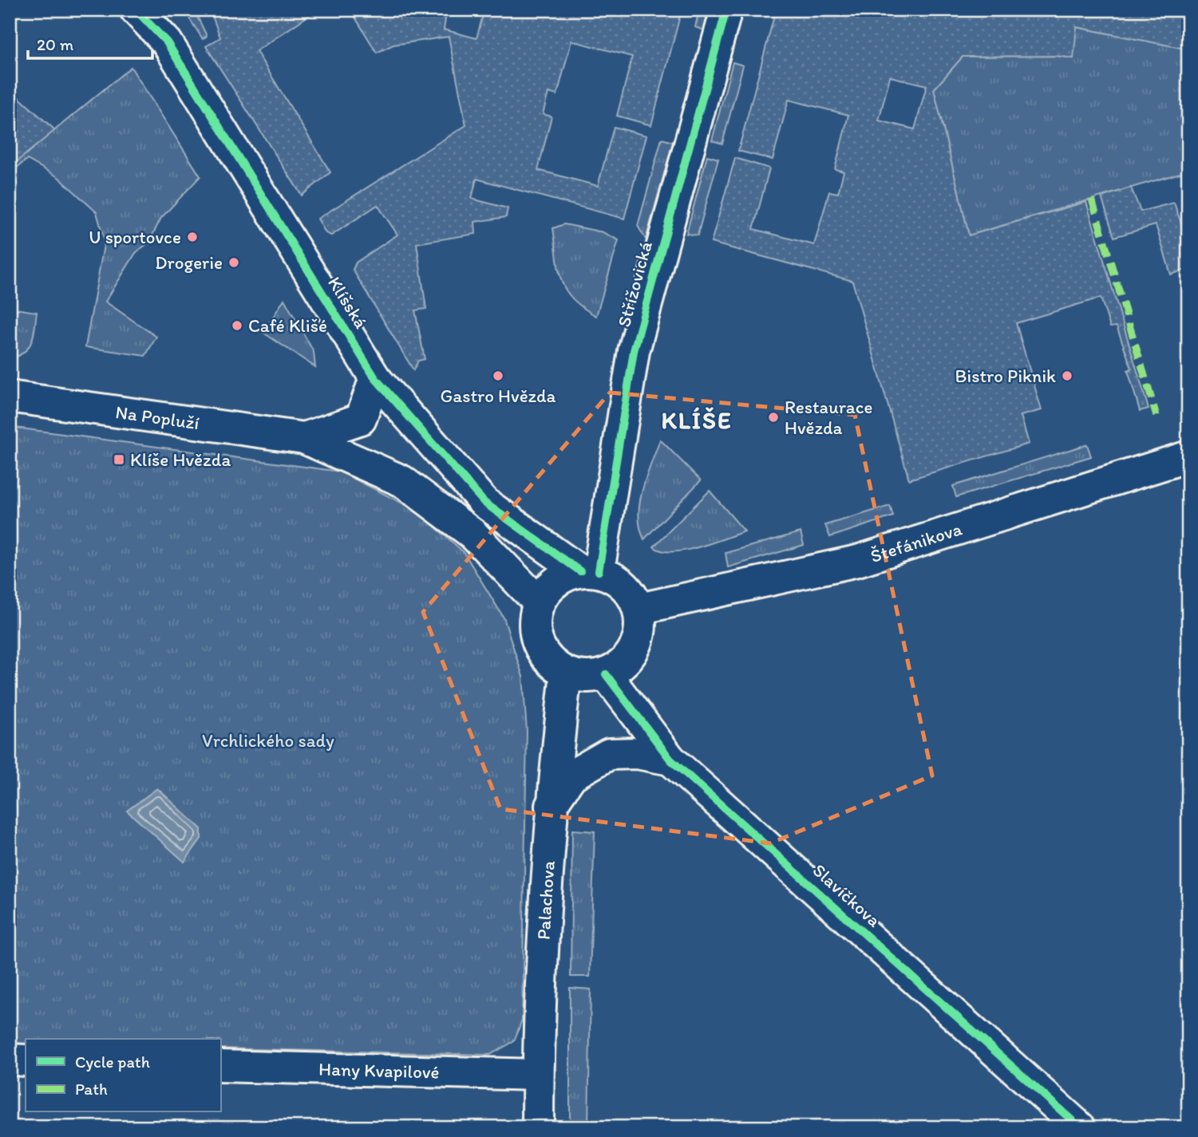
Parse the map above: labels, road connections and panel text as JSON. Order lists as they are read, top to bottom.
{
  "streets": {
    "street": [
      "Střížovická",
      "Klíšská",
      "Na Popluží",
      "Štefánikova",
      "Slavíčkova",
      "Palachova",
      "Hany Kvapilové"
    ]
  },
  "crossings": [
    ["Střížovická", "Klíšská"],
    ["Střížovická", "Na Popluží"],
    ["Střížovická", "Štefánikova"],
    ["Střížovická", "Slavíčkova"],
    ["Střížovická", "Palachova"],
    ["Klíšská", "Na Popluží"],
    ["Klíšská", "Štefánikova"],
    ["Klíšská", "Slavíčkova"],
    ["Klíšská", "Palachova"],
    ["Na Popluží", "Štefánikova"],
    ["Na Popluží", "Slavíčkova"],
    ["Na Popluží", "Palachova"],
    ["Štefánikova", "Slavíčkova"],
    ["Štefánikova", "Palachova"],
    ["Slavíčkova", "Palachova"],
    ["Palachova", "Hany Kvapilové"]
  ],
  "districts": ["KLÍŠE"],
  "parks": ["Vrchlického sady"],
  "places": {
    "other": [
      "U sportovce",
      "Drogerie",
      "Café Klišé",
      "Gastro Hvězda",
      "Bistro Piknik",
      "Restaurace Hvězda"
    ],
    "transit": ["Klíše Hvězda"]
  },
  "legend": ["Cycle path", "Path"],
  "scale_bar": "20 m"
}
